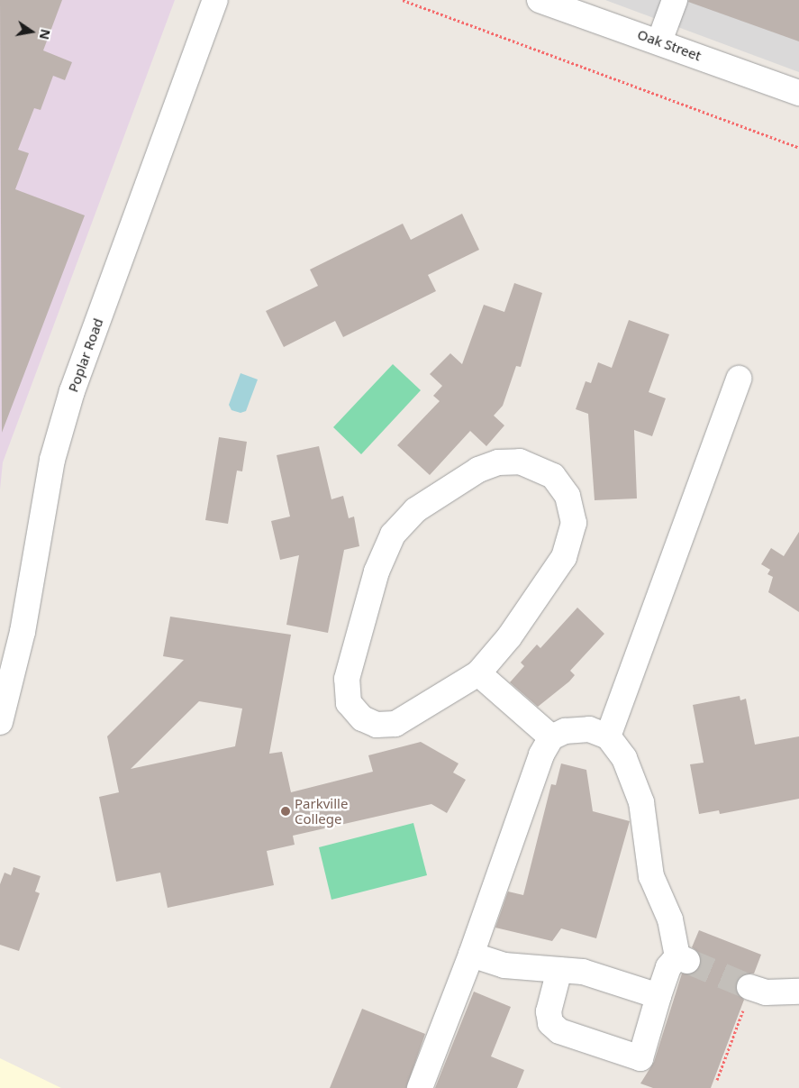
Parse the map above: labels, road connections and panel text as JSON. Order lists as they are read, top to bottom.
{
  "streets": {
    "street": ["Oak Street", "Poplar Road"]
  },
  "places": ["Parkville College"],
  "north": "right"
}
